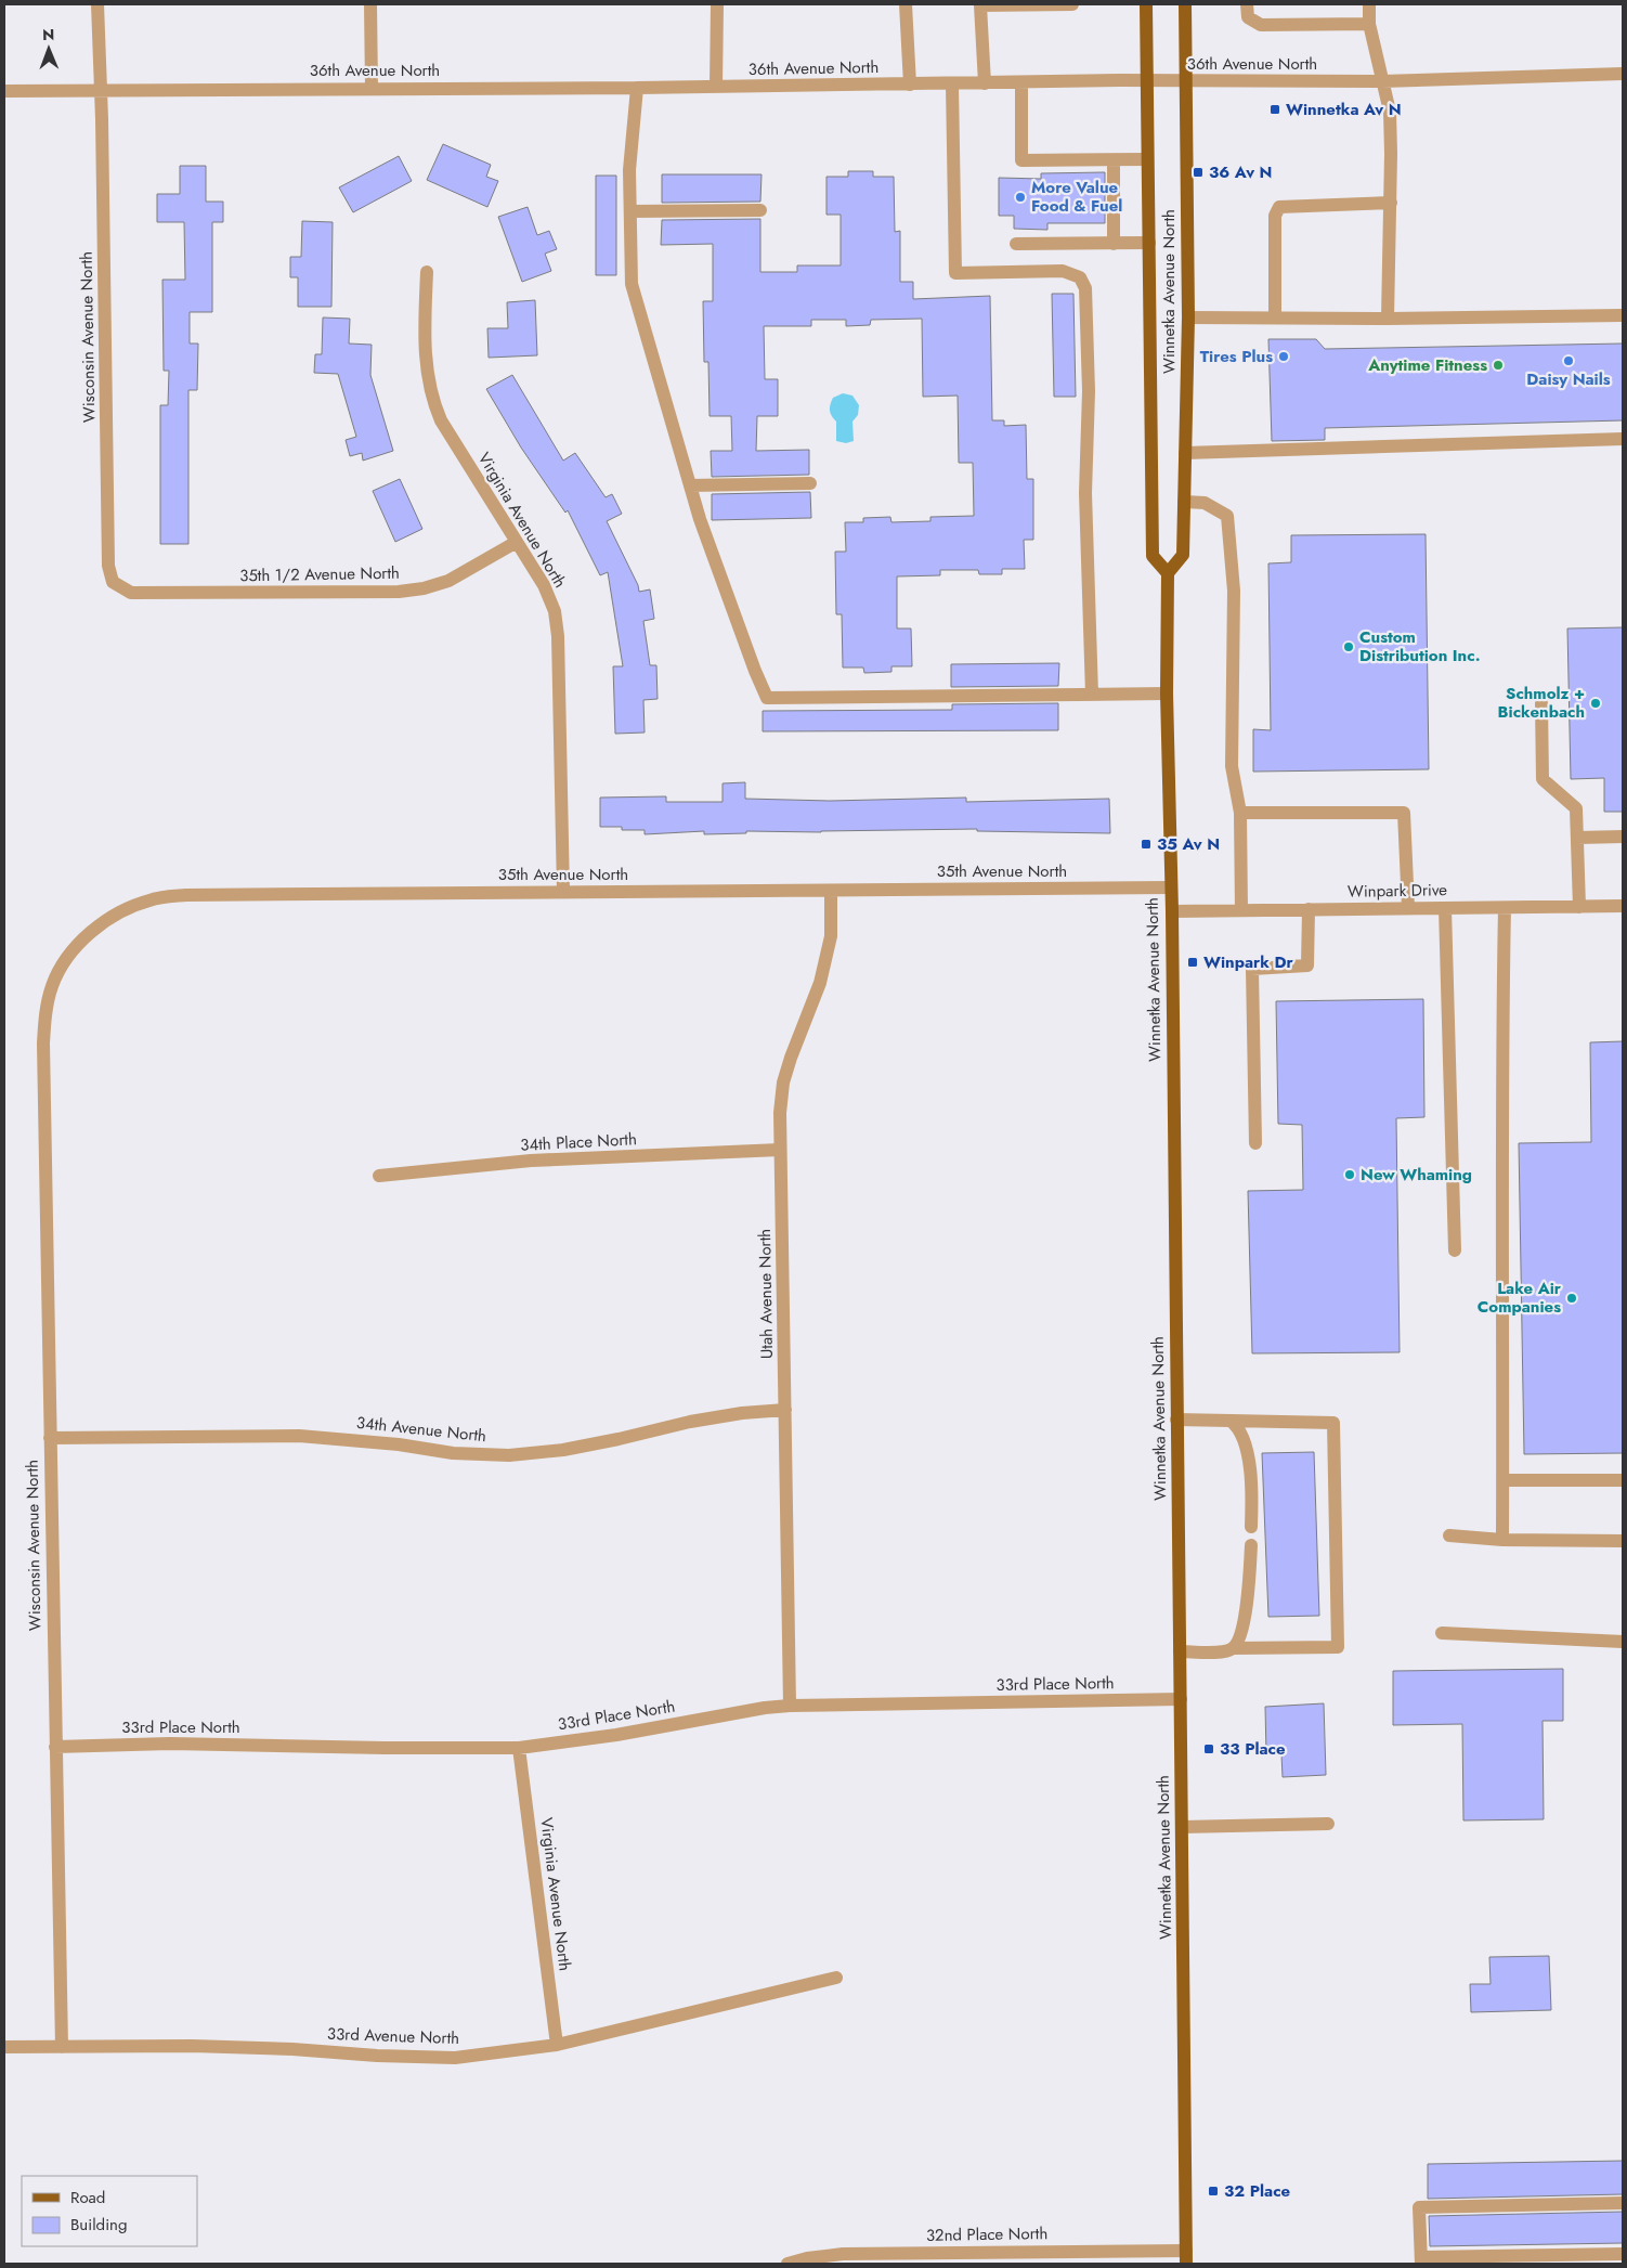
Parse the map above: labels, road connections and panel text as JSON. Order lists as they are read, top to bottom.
{
  "streets": {
    "main road": ["Winnetka Avenue North"],
    "street": [
      "36th Avenue North",
      "Wisconsin Avenue North",
      "Virginia Avenue North",
      "35th 1/2 Avenue North",
      "35th Avenue North",
      "Winpark Drive",
      "34th Place North",
      "Utah Avenue North",
      "34th Avenue North",
      "33rd Place North",
      "33rd Avenue North",
      "32nd Place North"
    ]
  },
  "crossings": [
    ["36th Avenue North", "Winnetka Avenue North"],
    ["36th Avenue North", "Wisconsin Avenue North"],
    ["Winnetka Avenue North", "35th Avenue North"],
    ["Winnetka Avenue North", "Winpark Drive"],
    ["Winnetka Avenue North", "33rd Place North"],
    ["Winnetka Avenue North", "32nd Place North"],
    ["Wisconsin Avenue North", "35th 1/2 Avenue North"],
    ["Wisconsin Avenue North", "35th Avenue North"],
    ["Wisconsin Avenue North", "34th Avenue North"],
    ["Wisconsin Avenue North", "33rd Place North"],
    ["Wisconsin Avenue North", "33rd Avenue North"],
    ["Virginia Avenue North", "35th 1/2 Avenue North"],
    ["Virginia Avenue North", "35th Avenue North"],
    ["Virginia Avenue North", "33rd Place North"],
    ["Virginia Avenue North", "33rd Avenue North"],
    ["35th Avenue North", "Utah Avenue North"],
    ["34th Place North", "Utah Avenue North"],
    ["Utah Avenue North", "34th Avenue North"],
    ["Utah Avenue North", "33rd Place North"]
  ],
  "places": {
    "transit": [
      "Winnetka Av N",
      "36 Av N",
      "35 Av N",
      "Winpark Dr",
      "33 Place",
      "32 Place"
    ],
    "other": [
      "More Value Food & Fuel",
      "Tires Plus",
      "Daisy Nails",
      "Anytime Fitness",
      "Custom Distribution Inc.",
      "Schmolz + Bickenbach",
      "New Whaming",
      "Lake Air Companies"
    ]
  },
  "legend": ["Road", "Building"],
  "north": "top"
}
